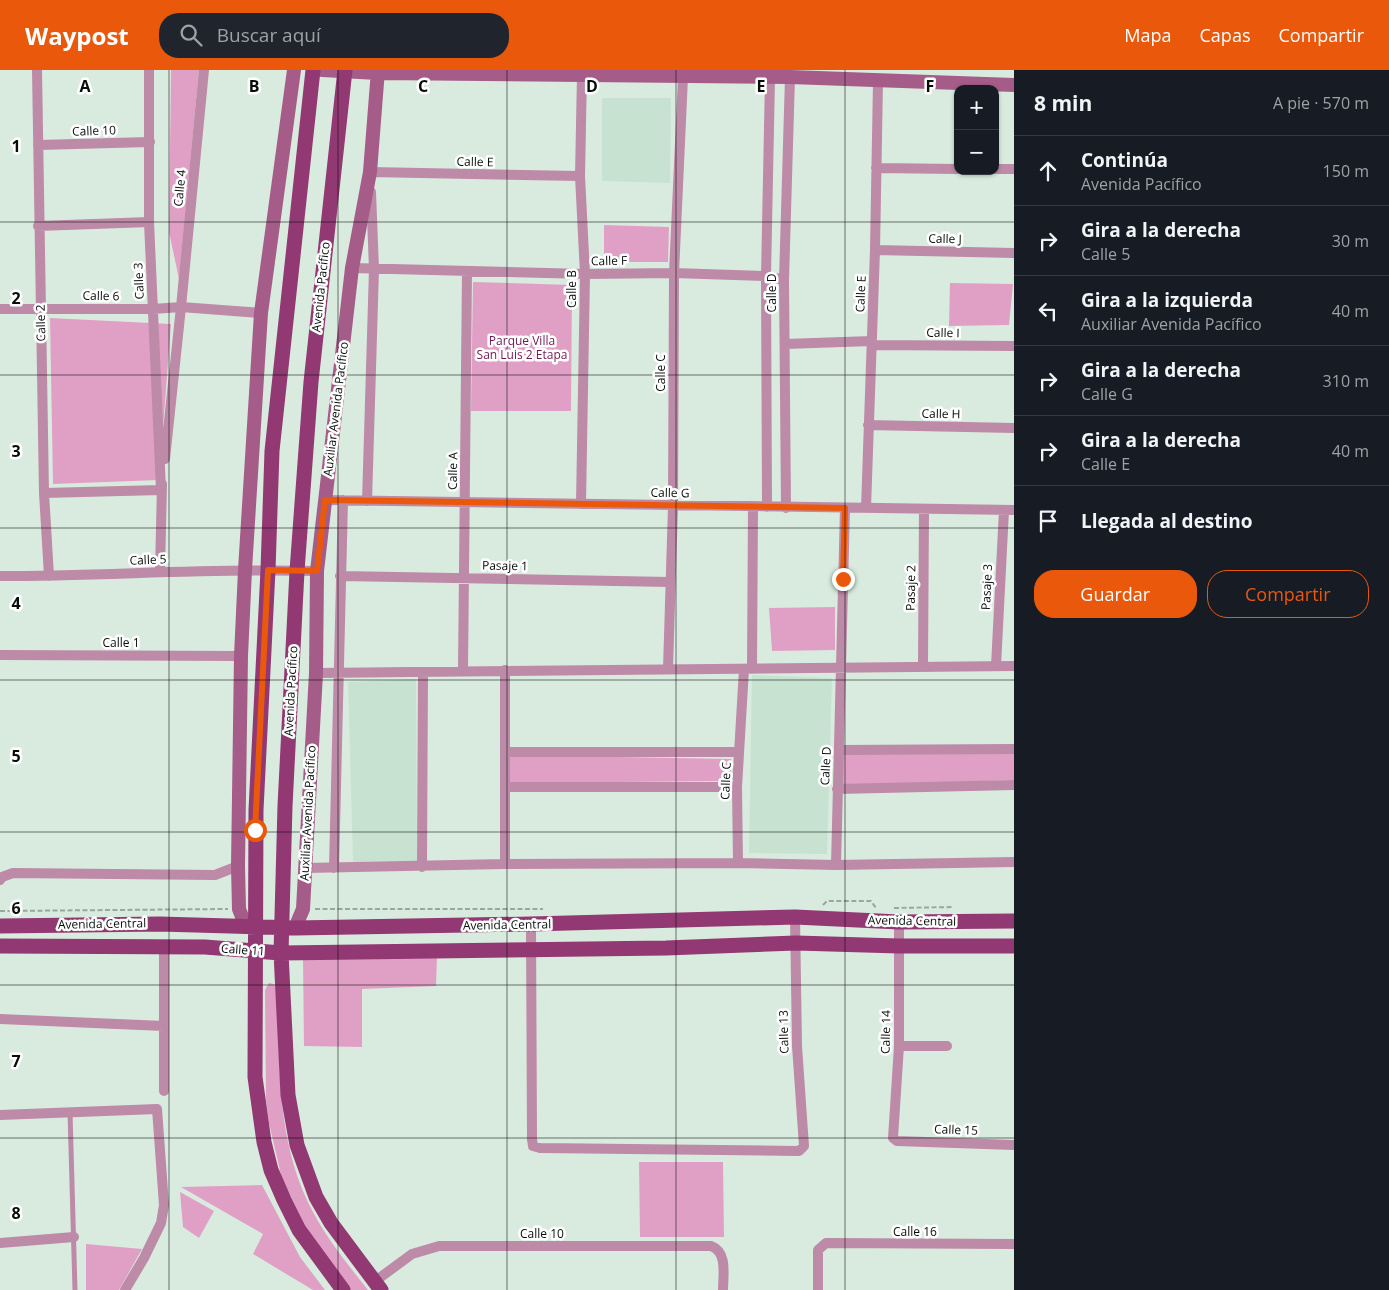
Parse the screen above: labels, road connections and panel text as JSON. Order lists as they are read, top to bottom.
{
  "streets": {
    "main road": [
      "Avenida Pacífico",
      "Auxiliar Avenida Pacífico",
      "Avenida Central",
      "Calle 11"
    ],
    "street": [
      "Calle 10",
      "Calle E",
      "Calle 4",
      "Calle J",
      "Calle F",
      "Calle 3",
      "Calle B",
      "Calle D",
      "Calle 6",
      "Calle 2",
      "Calle I",
      "Calle C",
      "Calle H",
      "Calle A",
      "Calle G",
      "Calle 5",
      "Pasaje 1",
      "Pasaje 3",
      "Pasaje 2",
      "Calle 1",
      "Calle 13",
      "Calle 14",
      "Calle 15",
      "Calle 16"
    ]
  },
  "crossings": [
    ["Calle 10", "Calle 3"],
    ["Calle 10", "Avenida Pacífico"],
    ["Calle 10", "Calle 2"],
    ["Calle E", "Calle J"],
    ["Calle E", "Calle B"],
    ["Calle E", "Calle I"],
    ["Calle E", "Auxiliar Avenida Pacífico"],
    ["Calle E", "Calle H"],
    ["Calle E", "Calle G"],
    ["Calle 4", "Calle 3"],
    ["Calle 4", "Calle 6"],
    ["Calle F", "Calle B"],
    ["Calle F", "Calle D"],
    ["Calle F", "Calle C"],
    ["Calle F", "Auxiliar Avenida Pacífico"],
    ["Calle F", "Calle A"],
    ["Calle 3", "Calle 6"],
    ["Calle 3", "Calle 5"],
    ["Avenida Pacífico", "Auxiliar Avenida Pacífico"],
    ["Avenida Pacífico", "Calle 5"],
    ["Avenida Pacífico", "Avenida Central"],
    ["Avenida Pacífico", "Calle 11"],
    ["Calle B", "Calle G"],
    ["Calle D", "Calle I"],
    ["Calle D", "Calle G"],
    ["Calle 6", "Calle 2"],
    ["Calle 2", "Calle 5"],
    ["Calle C", "Calle G"],
    ["Calle C", "Pasaje 1"],
    ["Auxiliar Avenida Pacífico", "Calle G"],
    ["Auxiliar Avenida Pacífico", "Avenida Central"],
    ["Calle A", "Calle G"],
    ["Calle A", "Pasaje 1"],
    ["Calle G", "Pasaje 3"],
    ["Calle G", "Pasaje 2"],
    ["Avenida Central", "Calle 11"],
    ["Avenida Central", "Calle 13"],
    ["Avenida Central", "Calle 14"],
    ["Calle 14", "Calle 15"]
  ],
  "parks": ["Parque Villa San Luis 2 Etapa"],
  "page": {
    "header": "Waypost",
    "search": "Buscar aquí",
    "nav": ["Mapa", "Capas", "Compartir"],
    "heading": ["8 min", "A pie · 570 m"],
    "map_buttons": ["+", "−"],
    "list": [
      ["Continúa", "Avenida Pacífico", "150 m"],
      ["Gira a la derecha", "Calle 5", "30 m"],
      ["Gira a la izquierda", "Auxiliar Avenida Pacífico", "40 m"],
      ["Gira a la derecha", "Calle G", "310 m"],
      ["Gira a la derecha", "Calle E", "40 m"],
      "Llegada al destino"
    ],
    "buttons": ["Guardar", "Compartir"]
  },
  "grid": {
    "columns": [
      "A",
      "B",
      "C",
      "D",
      "E",
      "F"
    ],
    "rows": [
      "1",
      "2",
      "3",
      "4",
      "5",
      "6",
      "7",
      "8"
    ]
  }
}
